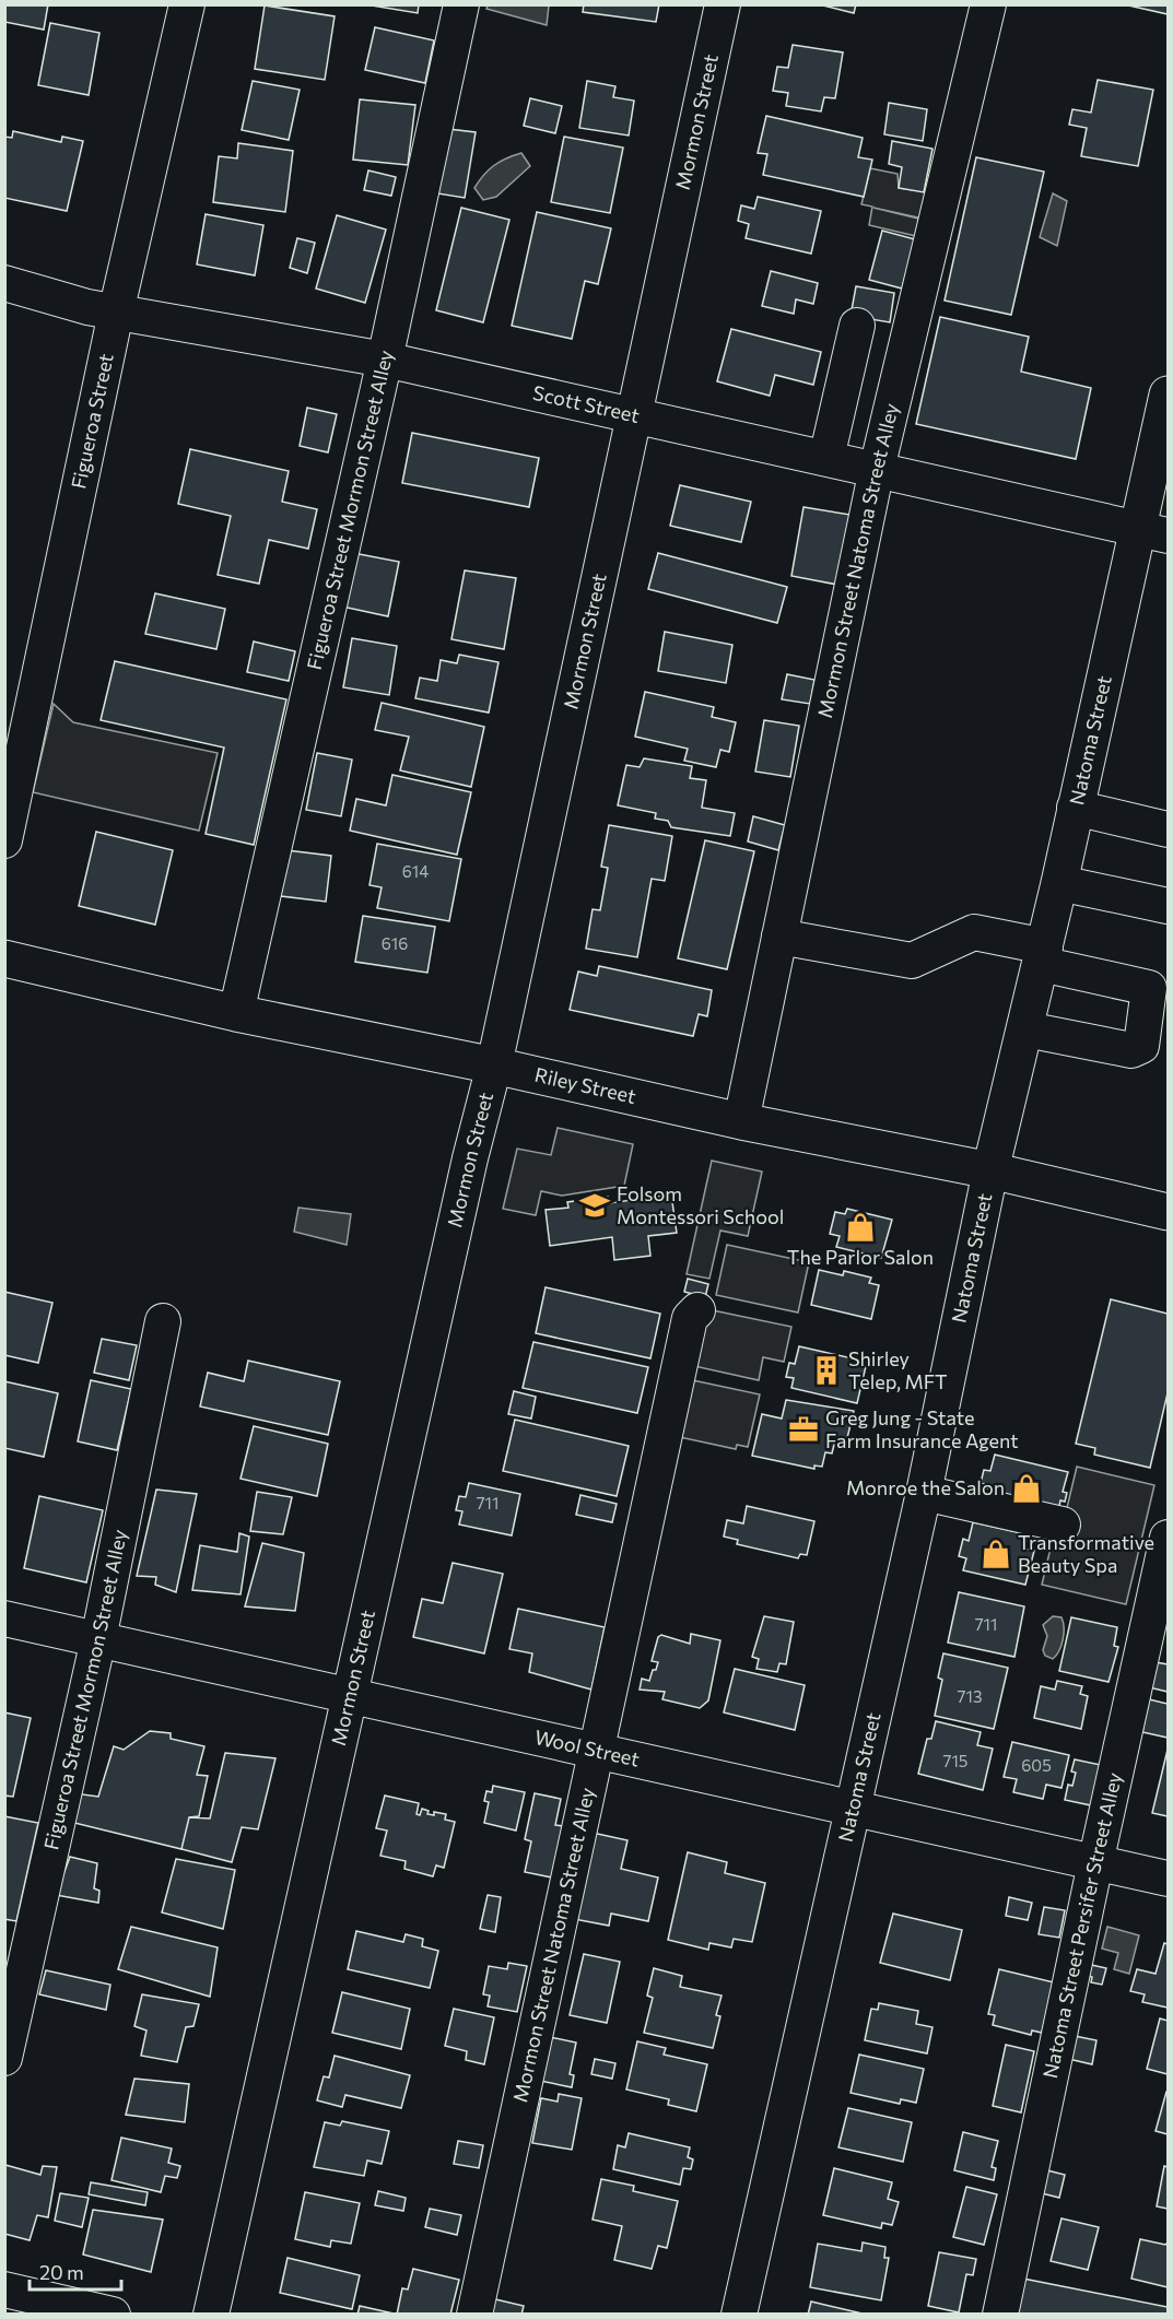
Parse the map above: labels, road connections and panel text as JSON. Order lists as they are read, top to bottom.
{
  "streets": {
    "main road": ["Natoma Street", "Riley Street"],
    "street": [
      "Mormon Street",
      "Scott Street",
      "Figueroa Street",
      "Figueroa Street Mormon Street Alley",
      "Mormon Street Natoma Street Alley",
      "Wool Street",
      "Natoma Street Persifer Street Alley"
    ]
  },
  "crossings": [
    ["Mormon Street", "Scott Street"],
    ["Mormon Street", "Riley Street"],
    ["Mormon Street", "Wool Street"],
    ["Scott Street", "Figueroa Street"],
    ["Scott Street", "Figueroa Street Mormon Street Alley"],
    ["Scott Street", "Mormon Street Natoma Street Alley"],
    ["Scott Street", "Natoma Street"],
    ["Figueroa Street Mormon Street Alley", "Riley Street"],
    ["Figueroa Street Mormon Street Alley", "Wool Street"],
    ["Mormon Street Natoma Street Alley", "Riley Street"],
    ["Mormon Street Natoma Street Alley", "Wool Street"],
    ["Natoma Street", "Riley Street"],
    ["Natoma Street", "Wool Street"],
    ["Wool Street", "Natoma Street Persifer Street Alley"]
  ],
  "places": {
    "school or university": ["Folsom Montessori School"],
    "shop": ["The Parlor Salon", "Monroe the Salon", "Transformative Beauty Spa"],
    "building": ["Shirley Telep, MFT"],
    "office": ["Greg Jung - State Farm Insurance Agent"]
  },
  "house_numbers": [
    "614",
    "616",
    "711",
    "711",
    "713",
    "715",
    "605"
  ],
  "scale_bar": "20 m"
}
